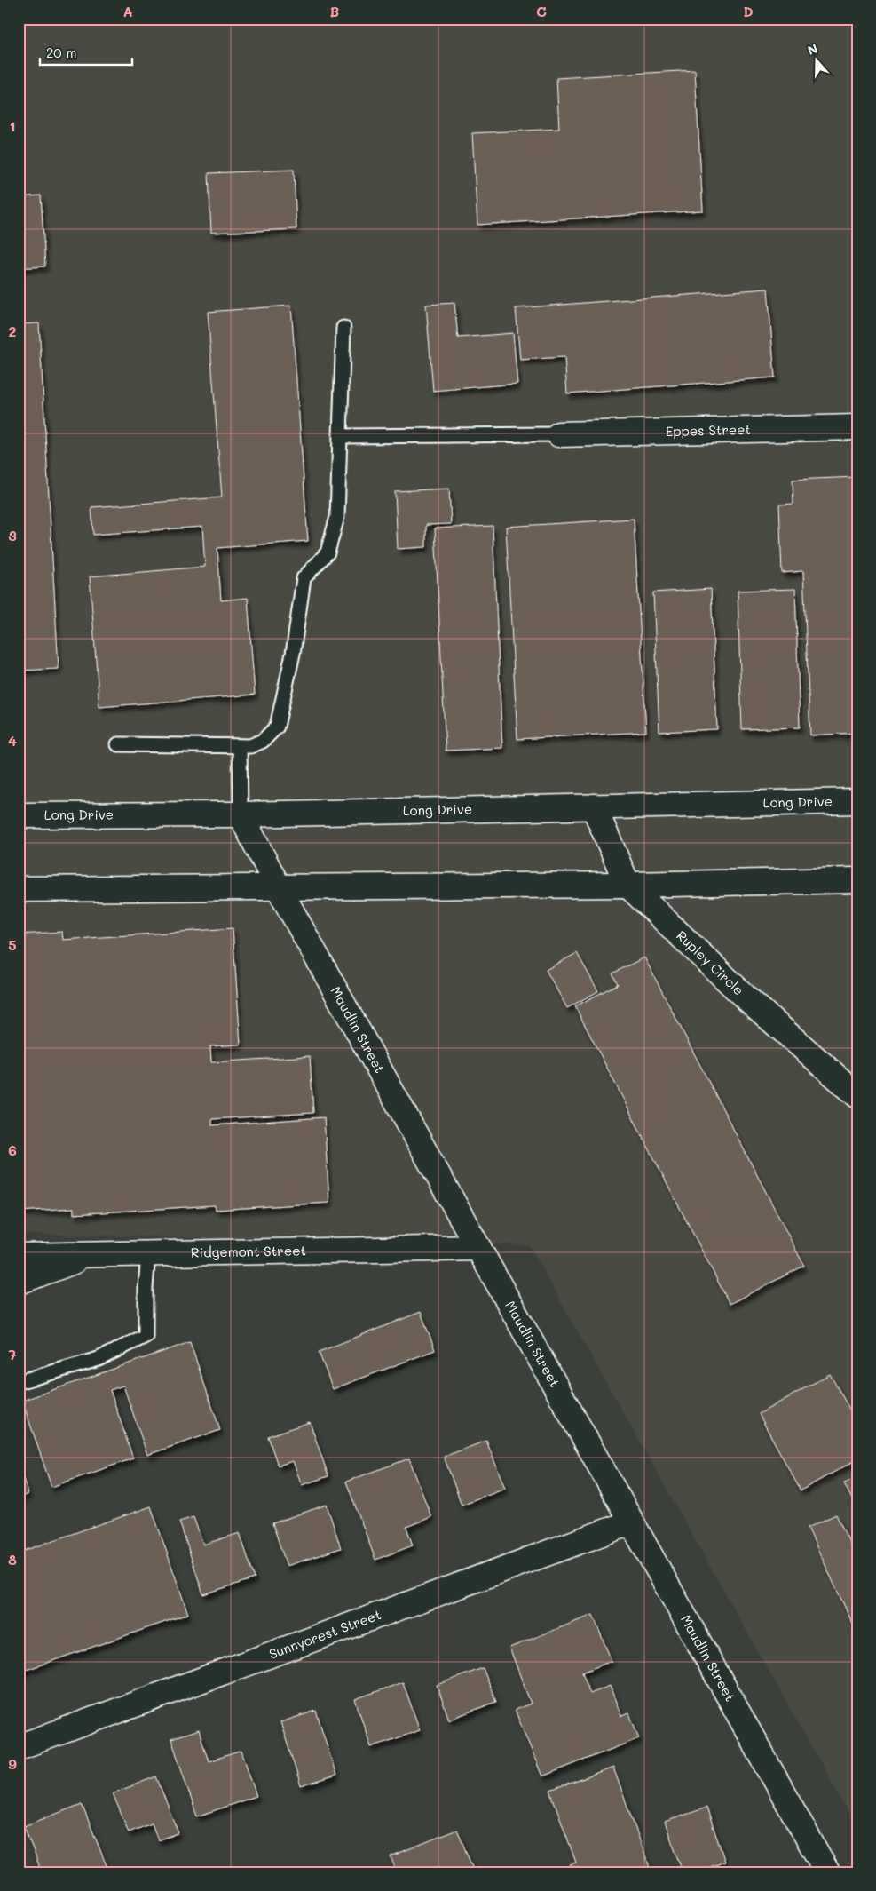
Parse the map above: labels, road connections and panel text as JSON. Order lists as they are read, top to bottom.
{
  "streets": {
    "street": [
      "Eppes Street",
      "Long Drive",
      "Rupley Circle",
      "Maudlin Street",
      "Ridgemont Street",
      "Sunnycrest Street"
    ]
  },
  "crossings": [
    ["Long Drive", "Rupley Circle"],
    ["Long Drive", "Maudlin Street"],
    ["Maudlin Street", "Ridgemont Street"],
    ["Maudlin Street", "Sunnycrest Street"]
  ],
  "scale_bar": "20 m",
  "north": "top",
  "grid": {
    "columns": [
      "A",
      "B",
      "C",
      "D"
    ],
    "rows": [
      "1",
      "2",
      "3",
      "4",
      "5",
      "6",
      "7",
      "8",
      "9"
    ]
  }
}
